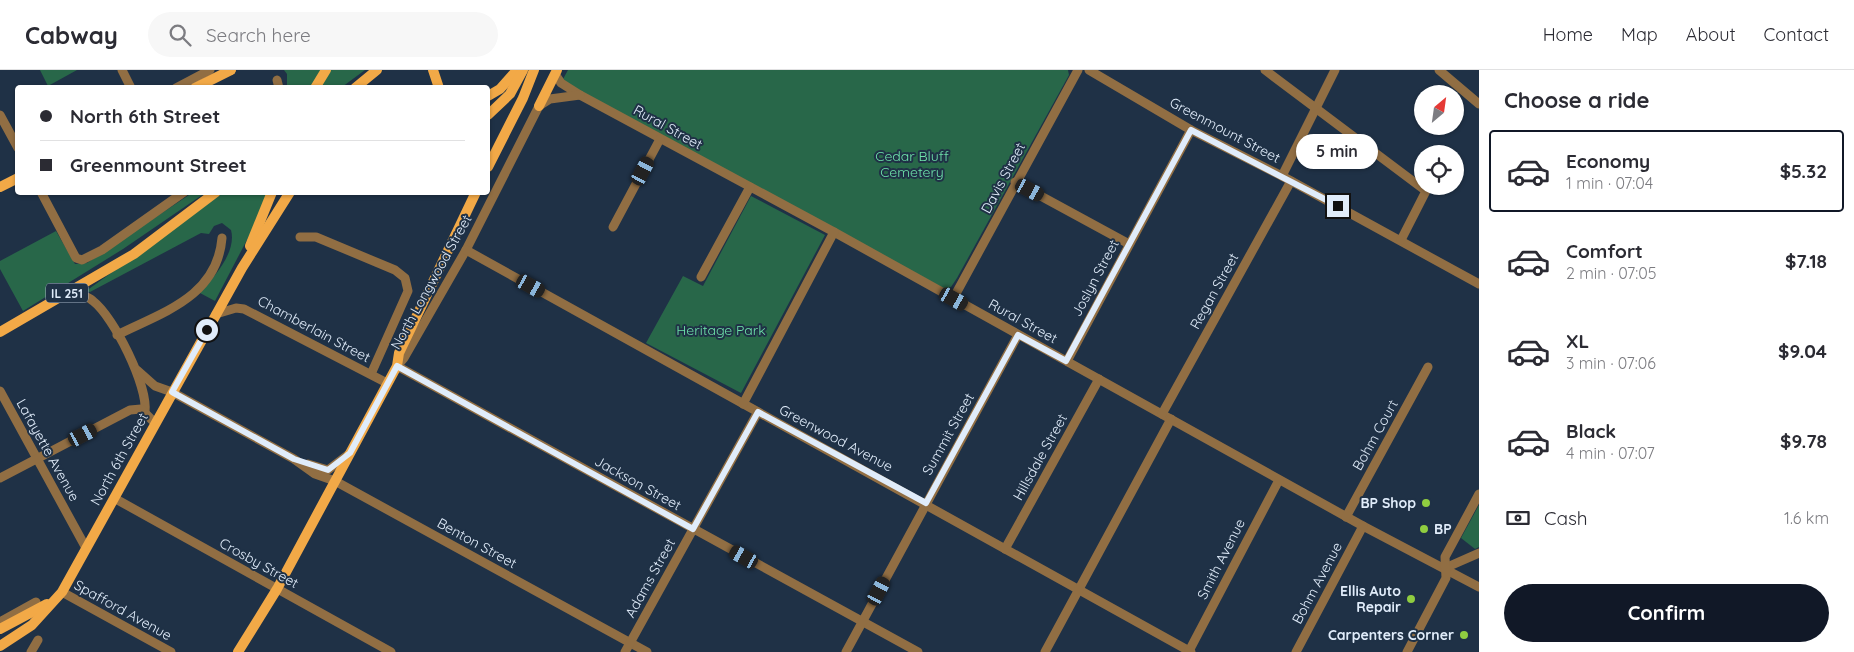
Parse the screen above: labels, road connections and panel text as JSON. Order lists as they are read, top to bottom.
{
  "streets": {
    "main road": ["North Longwood Street", "IL 251", "North 6th Street"],
    "street": [
      "Rural Street",
      "Greenmount Street",
      "Davis Street",
      "Joslyn Street",
      "Regan Street",
      "Chamberlain Street",
      "Summit Street",
      "Bohm Court",
      "Greenwood Avenue",
      "Lafayette Avenue",
      "Hillsdale Street",
      "Jackson Street",
      "Benton Street",
      "Smith Avenue",
      "Crosby Street",
      "Adams Street",
      "Bohm Avenue",
      "Spafford Avenue"
    ]
  },
  "crossings": [
    ["Rural Street", "Davis Street"],
    ["Rural Street", "Joslyn Street"],
    ["Rural Street", "Regan Street"],
    ["Rural Street", "Summit Street"],
    ["Rural Street", "Bohm Court"],
    ["Rural Street", "Hillsdale Street"],
    ["Rural Street", "Smith Avenue"],
    ["Rural Street", "Bohm Avenue"],
    ["Greenmount Street", "Joslyn Street"],
    ["Greenmount Street", "Regan Street"],
    ["North Longwood Street", "Chamberlain Street"],
    ["North Longwood Street", "Greenwood Avenue"],
    ["North Longwood Street", "Jackson Street"],
    ["North Longwood Street", "Benton Street"],
    ["North Longwood Street", "Crosby Street"],
    ["Chamberlain Street", "North 6th Street"],
    ["Summit Street", "Greenwood Avenue"],
    ["Summit Street", "Jackson Street"],
    ["Greenwood Avenue", "Hillsdale Street"],
    ["Greenwood Avenue", "Smith Avenue"],
    ["Greenwood Avenue", "Adams Street"],
    ["Lafayette Avenue", "North 6th Street"],
    ["North 6th Street", "Benton Street"],
    ["North 6th Street", "Crosby Street"],
    ["North 6th Street", "Spafford Avenue"],
    ["Jackson Street", "Adams Street"],
    ["Benton Street", "Adams Street"]
  ],
  "parks": ["Cedar Bluff Cemetery", "Heritage Park"],
  "places": [
    "BP Shop",
    "BP",
    "Ellis Auto Repair",
    "Carpenters Corner"
  ],
  "north": "top right",
  "page": {
    "header": "Cabway",
    "search": "Search here",
    "nav": [
      "Home",
      "Map",
      "About",
      "Contact"
    ],
    "heading": "Choose a ride",
    "banner": ["North 6th Street", "Greenmount Street"],
    "list": [
      {
        "name": "Economy",
        "note": "1 min · 07:04",
        "value": "$5.32"
      },
      {
        "name": "Comfort",
        "note": "2 min · 07:05",
        "value": "$7.18"
      },
      {
        "name": "XL",
        "note": "3 min · 07:06",
        "value": "$9.04"
      },
      {
        "name": "Black",
        "note": "4 min · 07:07",
        "value": "$9.78"
      }
    ],
    "bubble": "5 min",
    "pay": ["Cash", "1.6 km"],
    "buttons": "Confirm"
  }
}
